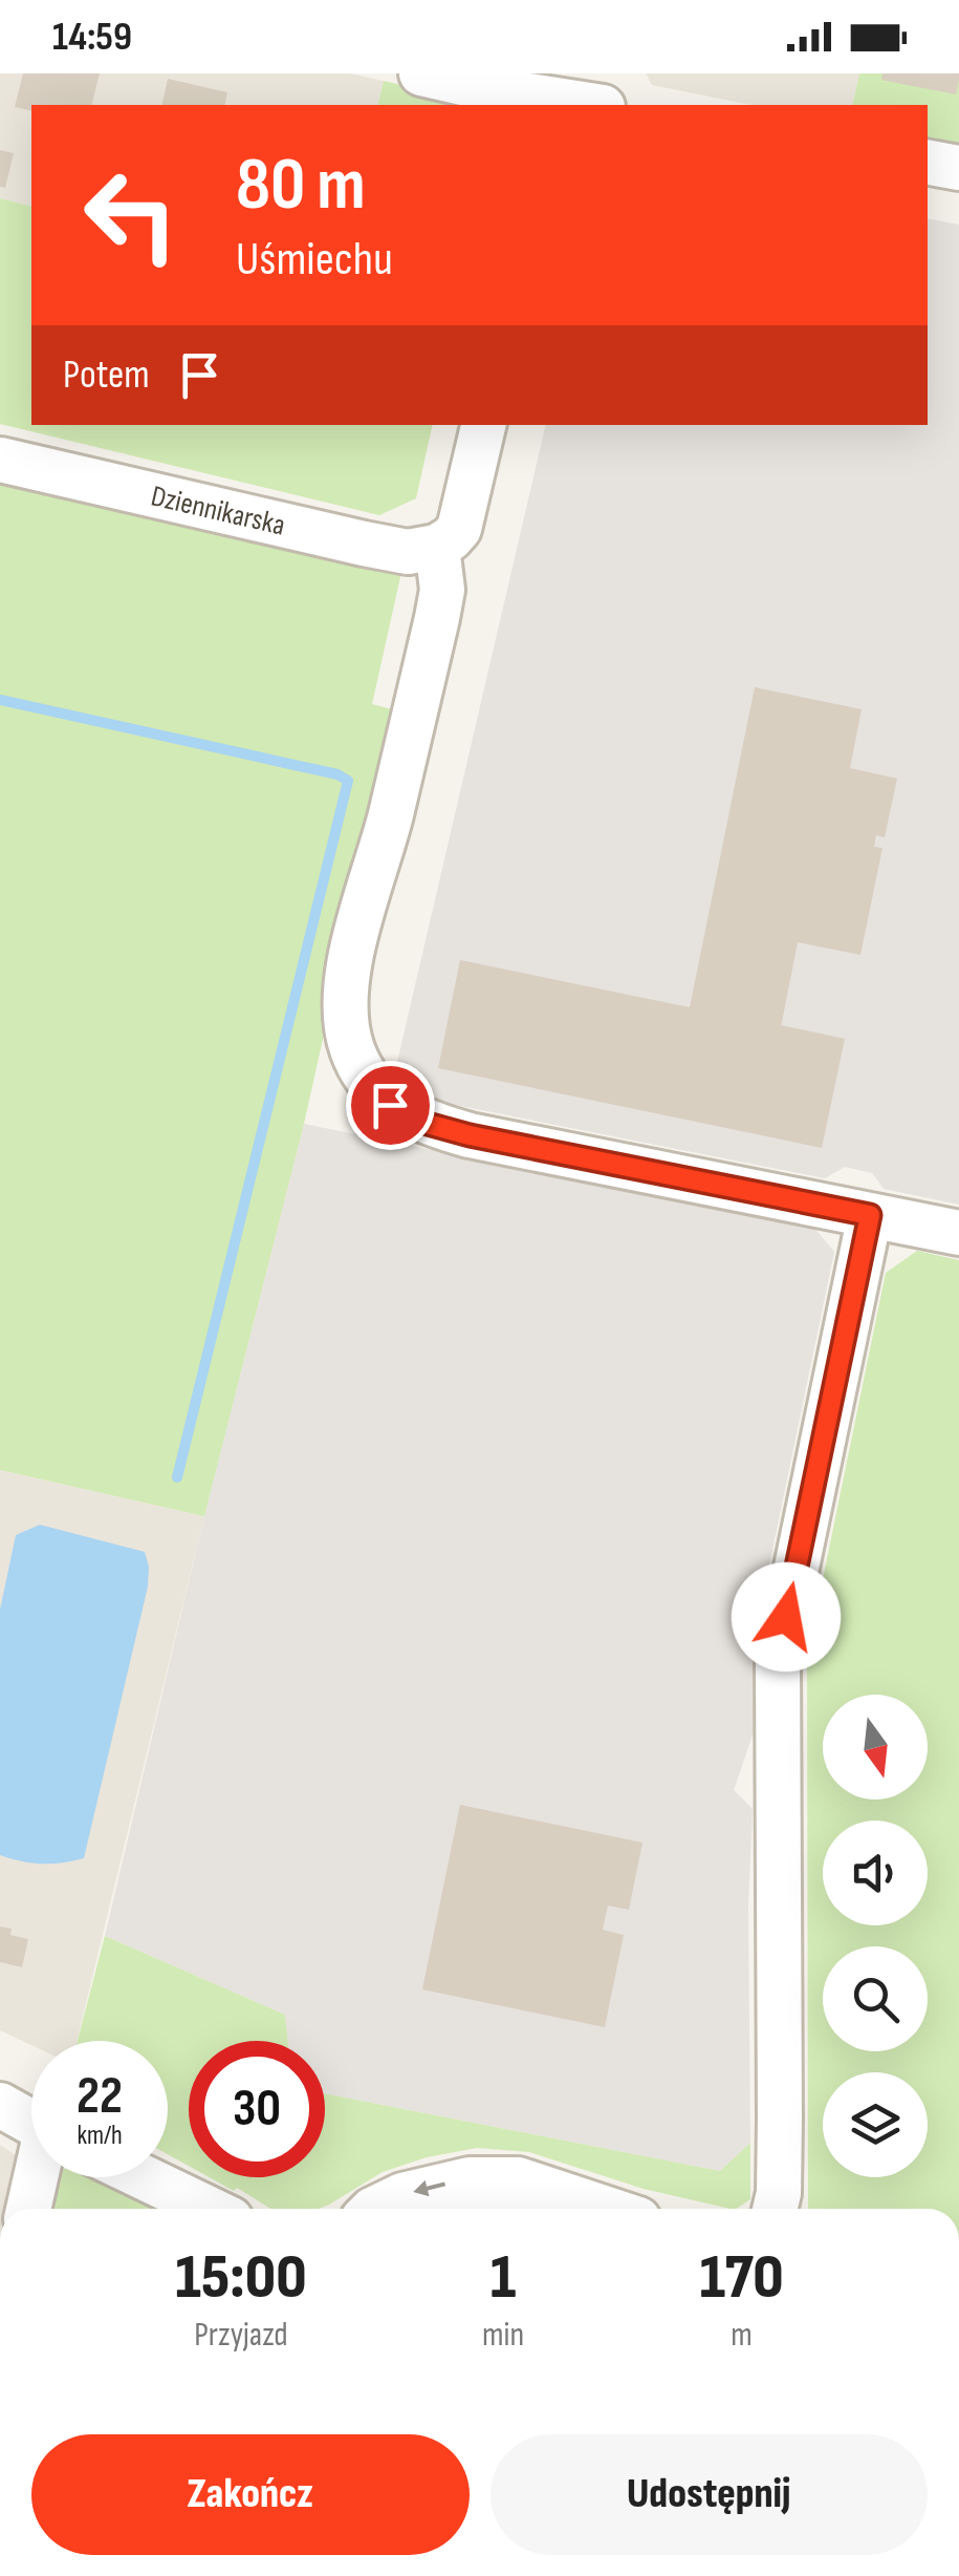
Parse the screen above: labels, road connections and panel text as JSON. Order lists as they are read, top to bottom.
{
  "streets": {
    "street": ["Dziennikarska"]
  },
  "north": "bottom",
  "page": {
    "status": "14:59",
    "turn": ["80 m", "Uśmiechu"],
    "then": "Potem",
    "speed": "22 km/h",
    "limit": "30",
    "eta": [
      "15:00",
      "Przyjazd",
      "1",
      "min",
      "170",
      "m"
    ],
    "buttons": ["Zakończ", "Udostępnij"]
  }
}
